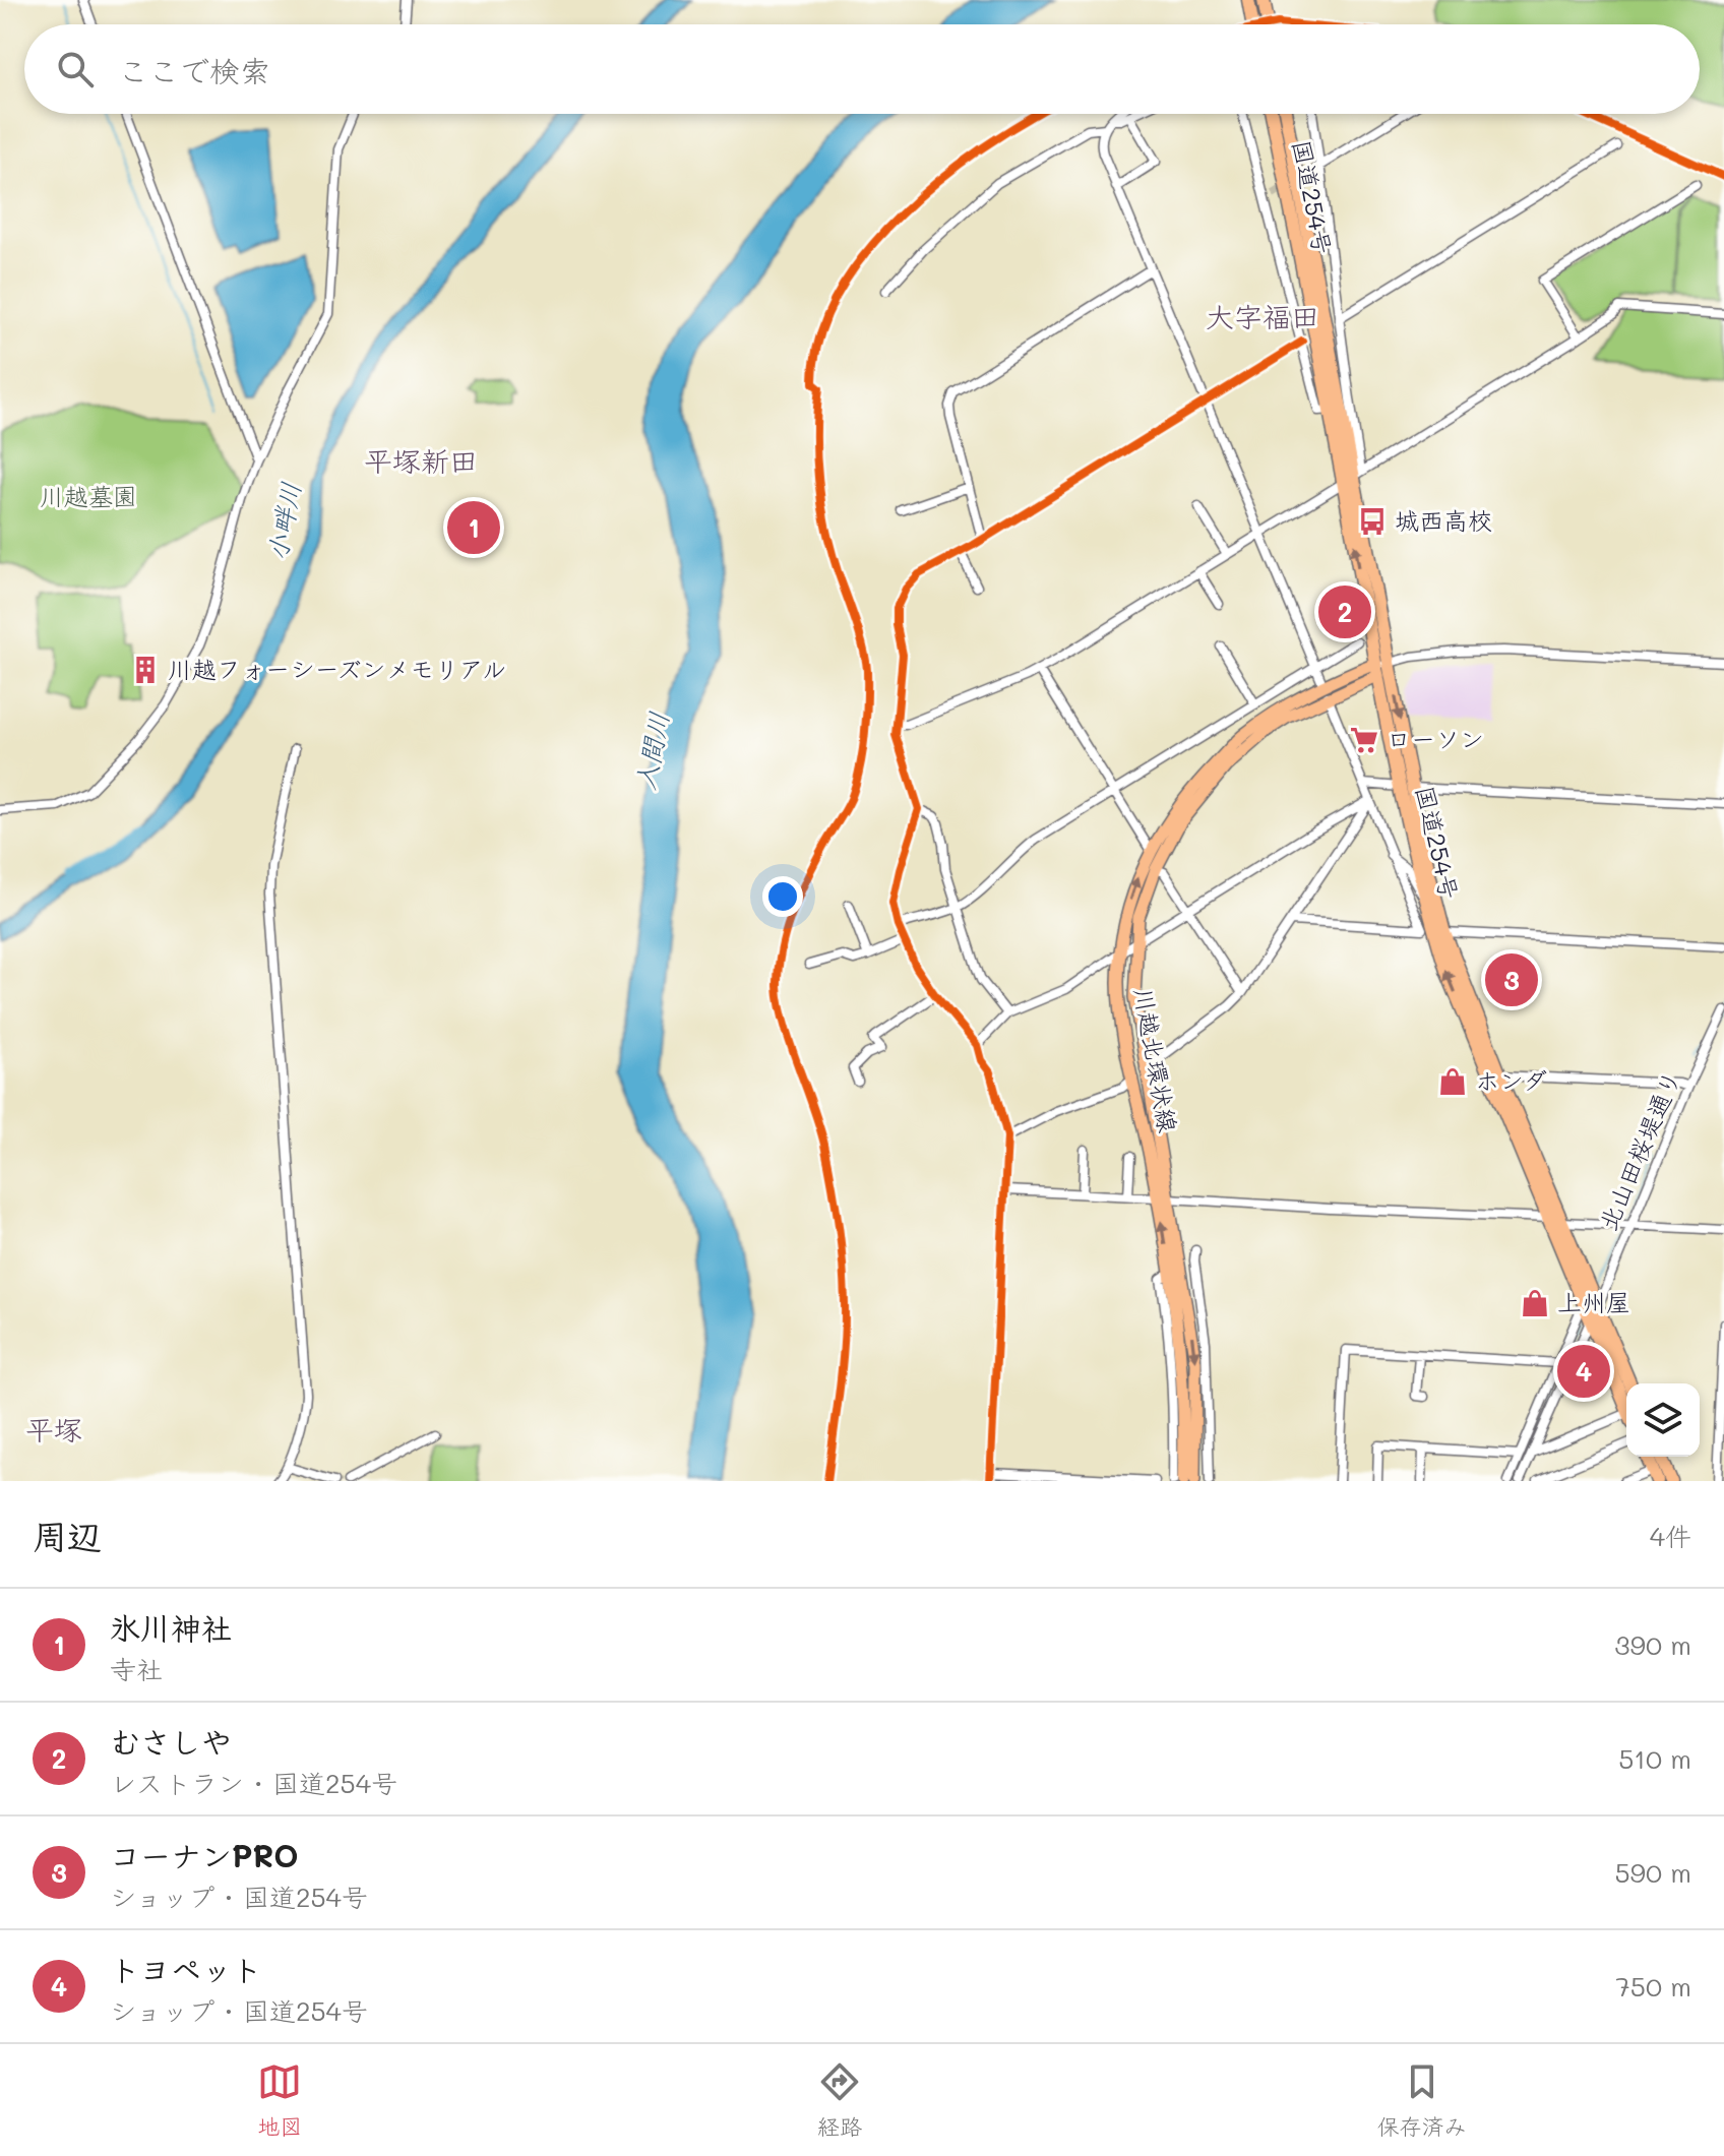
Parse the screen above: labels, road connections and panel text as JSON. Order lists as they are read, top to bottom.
{
  "streets": {
    "highway": ["国道254号"],
    "main road": ["川越北環状線"],
    "street": ["北山田桜堤通り"]
  },
  "crossings": [
    ["国道254号", "川越北環状線"],
    ["国道254号", "北山田桜堤通り"]
  ],
  "districts": ["大字福田", "平塚新田", "平塚"],
  "water": ["小畔川", "入間川"],
  "parks": ["川越墓園"],
  "places": {
    "bus stop": ["城西高校"],
    "building": ["川越フォーシーズンメモリアル"],
    "supermarket": ["ローソン"],
    "shop": ["ホンダ", "上州屋"]
  },
  "page": {
    "search": "ここで検索",
    "pins": [
      "1",
      "2",
      "3",
      "4"
    ],
    "heading": ["周辺", "4件"],
    "list": [
      {
        "mark": "1",
        "name": "氷川神社",
        "note": "寺社",
        "value": "390 m"
      },
      {
        "mark": "2",
        "name": "むさしや",
        "note": "レストラン · 国道254号",
        "value": "510 m"
      },
      {
        "mark": "3",
        "name": "コーナンPRO",
        "note": "ショップ · 国道254号",
        "value": "590 m"
      },
      {
        "mark": "4",
        "name": "トヨペット",
        "note": "ショップ · 国道254号",
        "value": "750 m"
      }
    ],
    "nav": ["地図", "経路", "保存済み"]
  }
}
